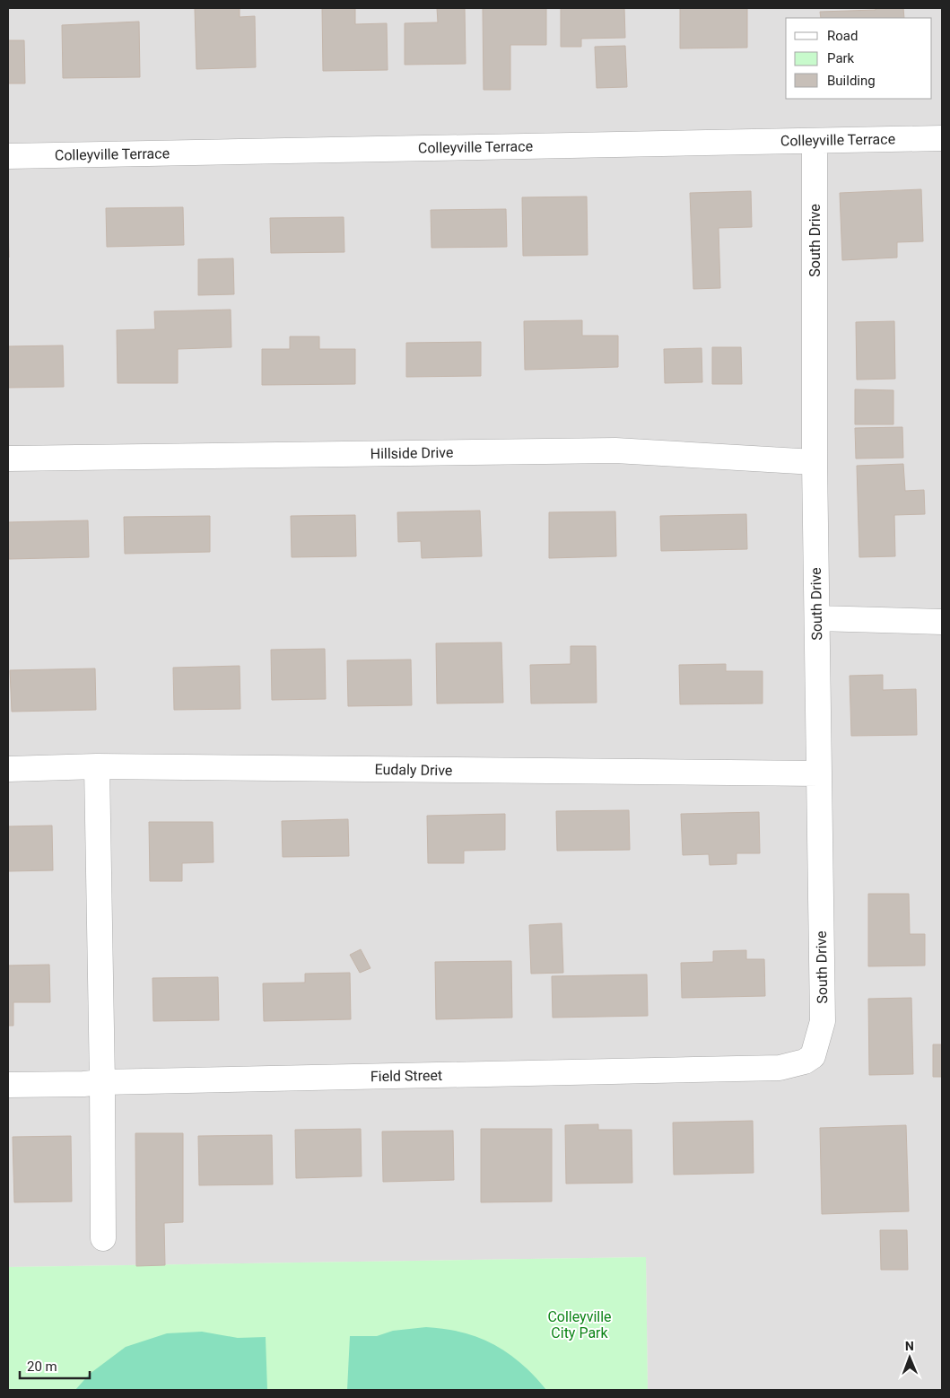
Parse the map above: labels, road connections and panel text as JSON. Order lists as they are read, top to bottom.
{
  "streets": {
    "street": [
      "Colleyville Terrace",
      "South Drive",
      "Hillside Drive",
      "Eudaly Drive",
      "Field Street"
    ]
  },
  "crossings": [
    ["Colleyville Terrace", "South Drive"],
    ["South Drive", "Hillside Drive"],
    ["South Drive", "Eudaly Drive"],
    ["South Drive", "Field Street"]
  ],
  "parks": ["Colleyville City Park"],
  "legend": ["Road", "Park", "Building"],
  "scale_bar": "20 m",
  "north": "top"
}
